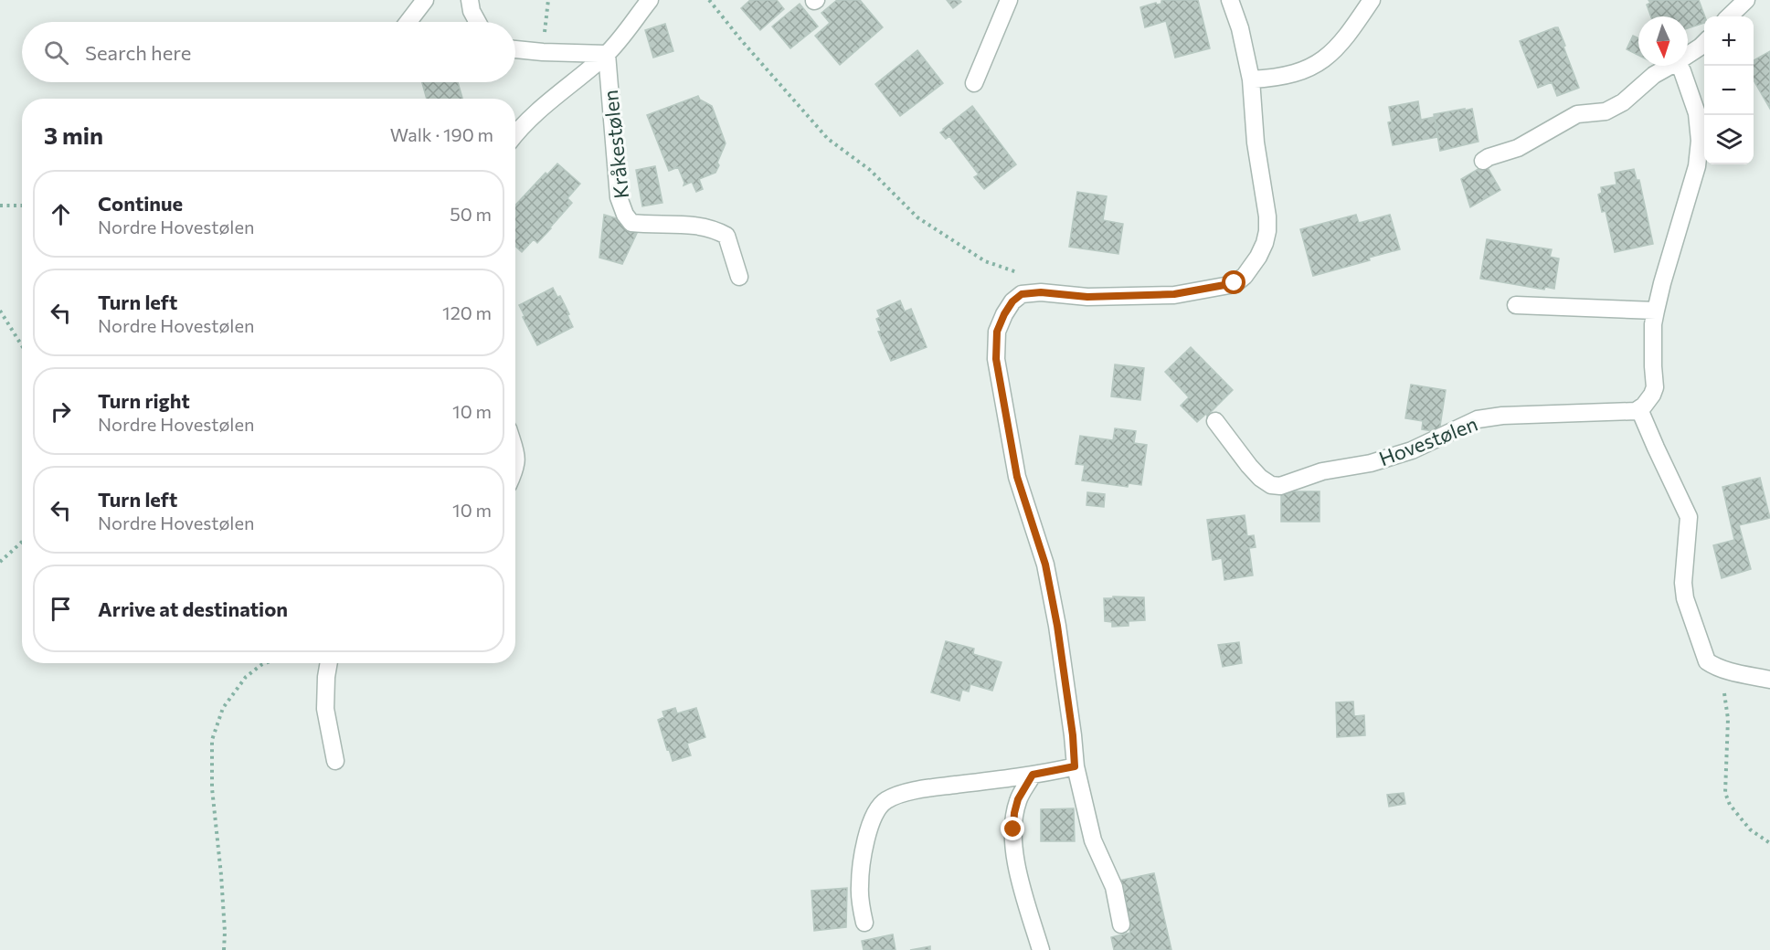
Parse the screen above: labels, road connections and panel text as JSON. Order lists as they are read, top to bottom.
{
  "streets": {
    "lane": ["Kråkestølen", "Hovestølen"]
  },
  "north": "bottom",
  "page": {
    "map_buttons": ["+", "−"],
    "search": "Search here",
    "heading": ["3 min", "Walk · 190 m"],
    "list": [
      ["Continue", "Nordre Hovestølen", "50 m"],
      ["Turn left", "Nordre Hovestølen", "120 m"],
      ["Turn right", "Nordre Hovestølen", "10 m"],
      ["Turn left", "Nordre Hovestølen", "10 m"],
      "Arrive at destination"
    ]
  }
}
